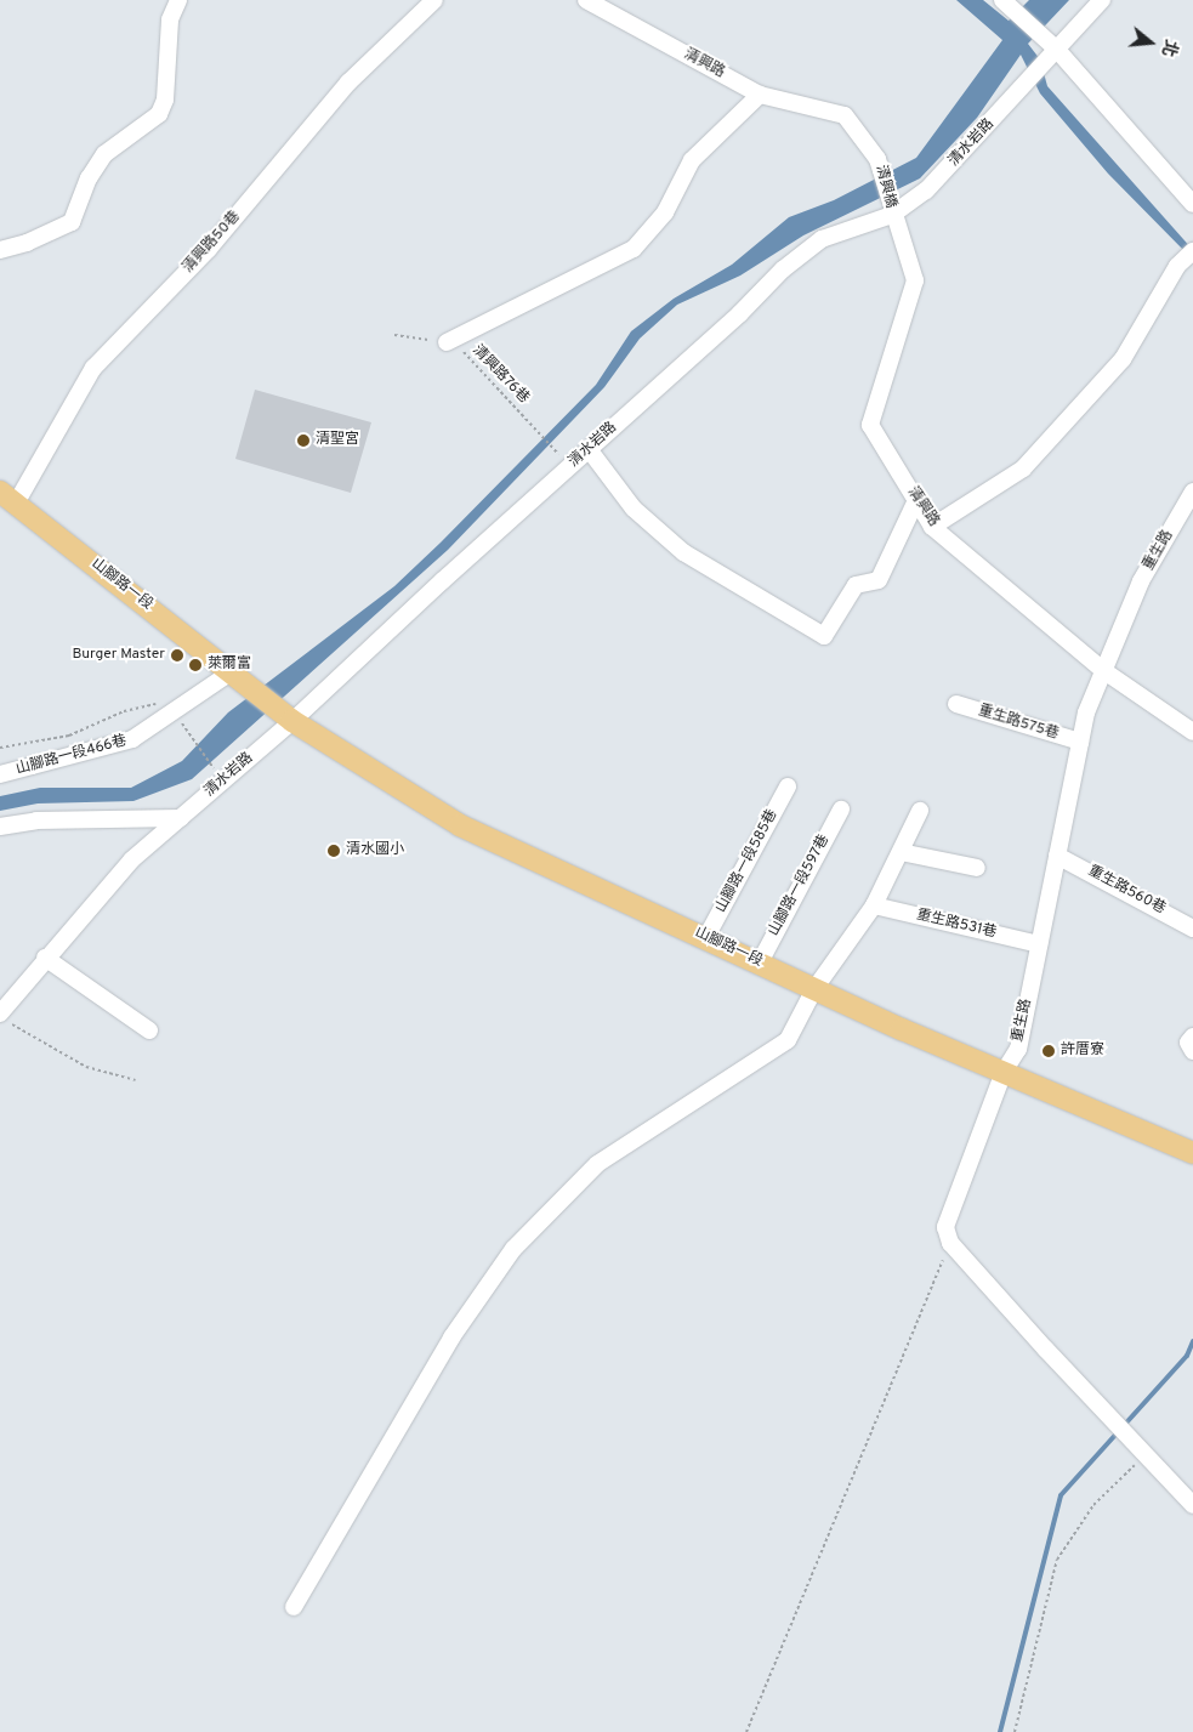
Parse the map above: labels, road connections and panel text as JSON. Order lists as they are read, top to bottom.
{
  "streets": {
    "main road": ["山腳路一段"],
    "street": [
      "清興路",
      "清水岩路",
      "清興橋",
      "清興路50巷",
      "重生路",
      "重生路575巷",
      "山腳路一段466巷",
      "山腳路一段585巷",
      "山腳路一段597巷",
      "重生路560巷",
      "重生路531巷"
    ],
    "path": ["清興路76巷"]
  },
  "crossings": [
    ["清興路", "清水岩路"],
    ["清興路", "清興橋"],
    ["清興路", "重生路"],
    ["清水岩路", "清興橋"],
    ["清水岩路", "清興路76巷"],
    ["清水岩路", "山腳路一段"],
    ["清興路50巷", "山腳路一段"],
    ["重生路", "山腳路一段"],
    ["重生路", "重生路575巷"],
    ["重生路", "重生路560巷"],
    ["重生路", "重生路531巷"],
    ["山腳路一段", "山腳路一段466巷"],
    ["山腳路一段", "山腳路一段585巷"],
    ["山腳路一段", "山腳路一段597巷"]
  ],
  "places": [
    "清聖宮",
    "Burger Master",
    "萊爾富",
    "清水國小",
    "許厝寮"
  ],
  "north": "right"
}
